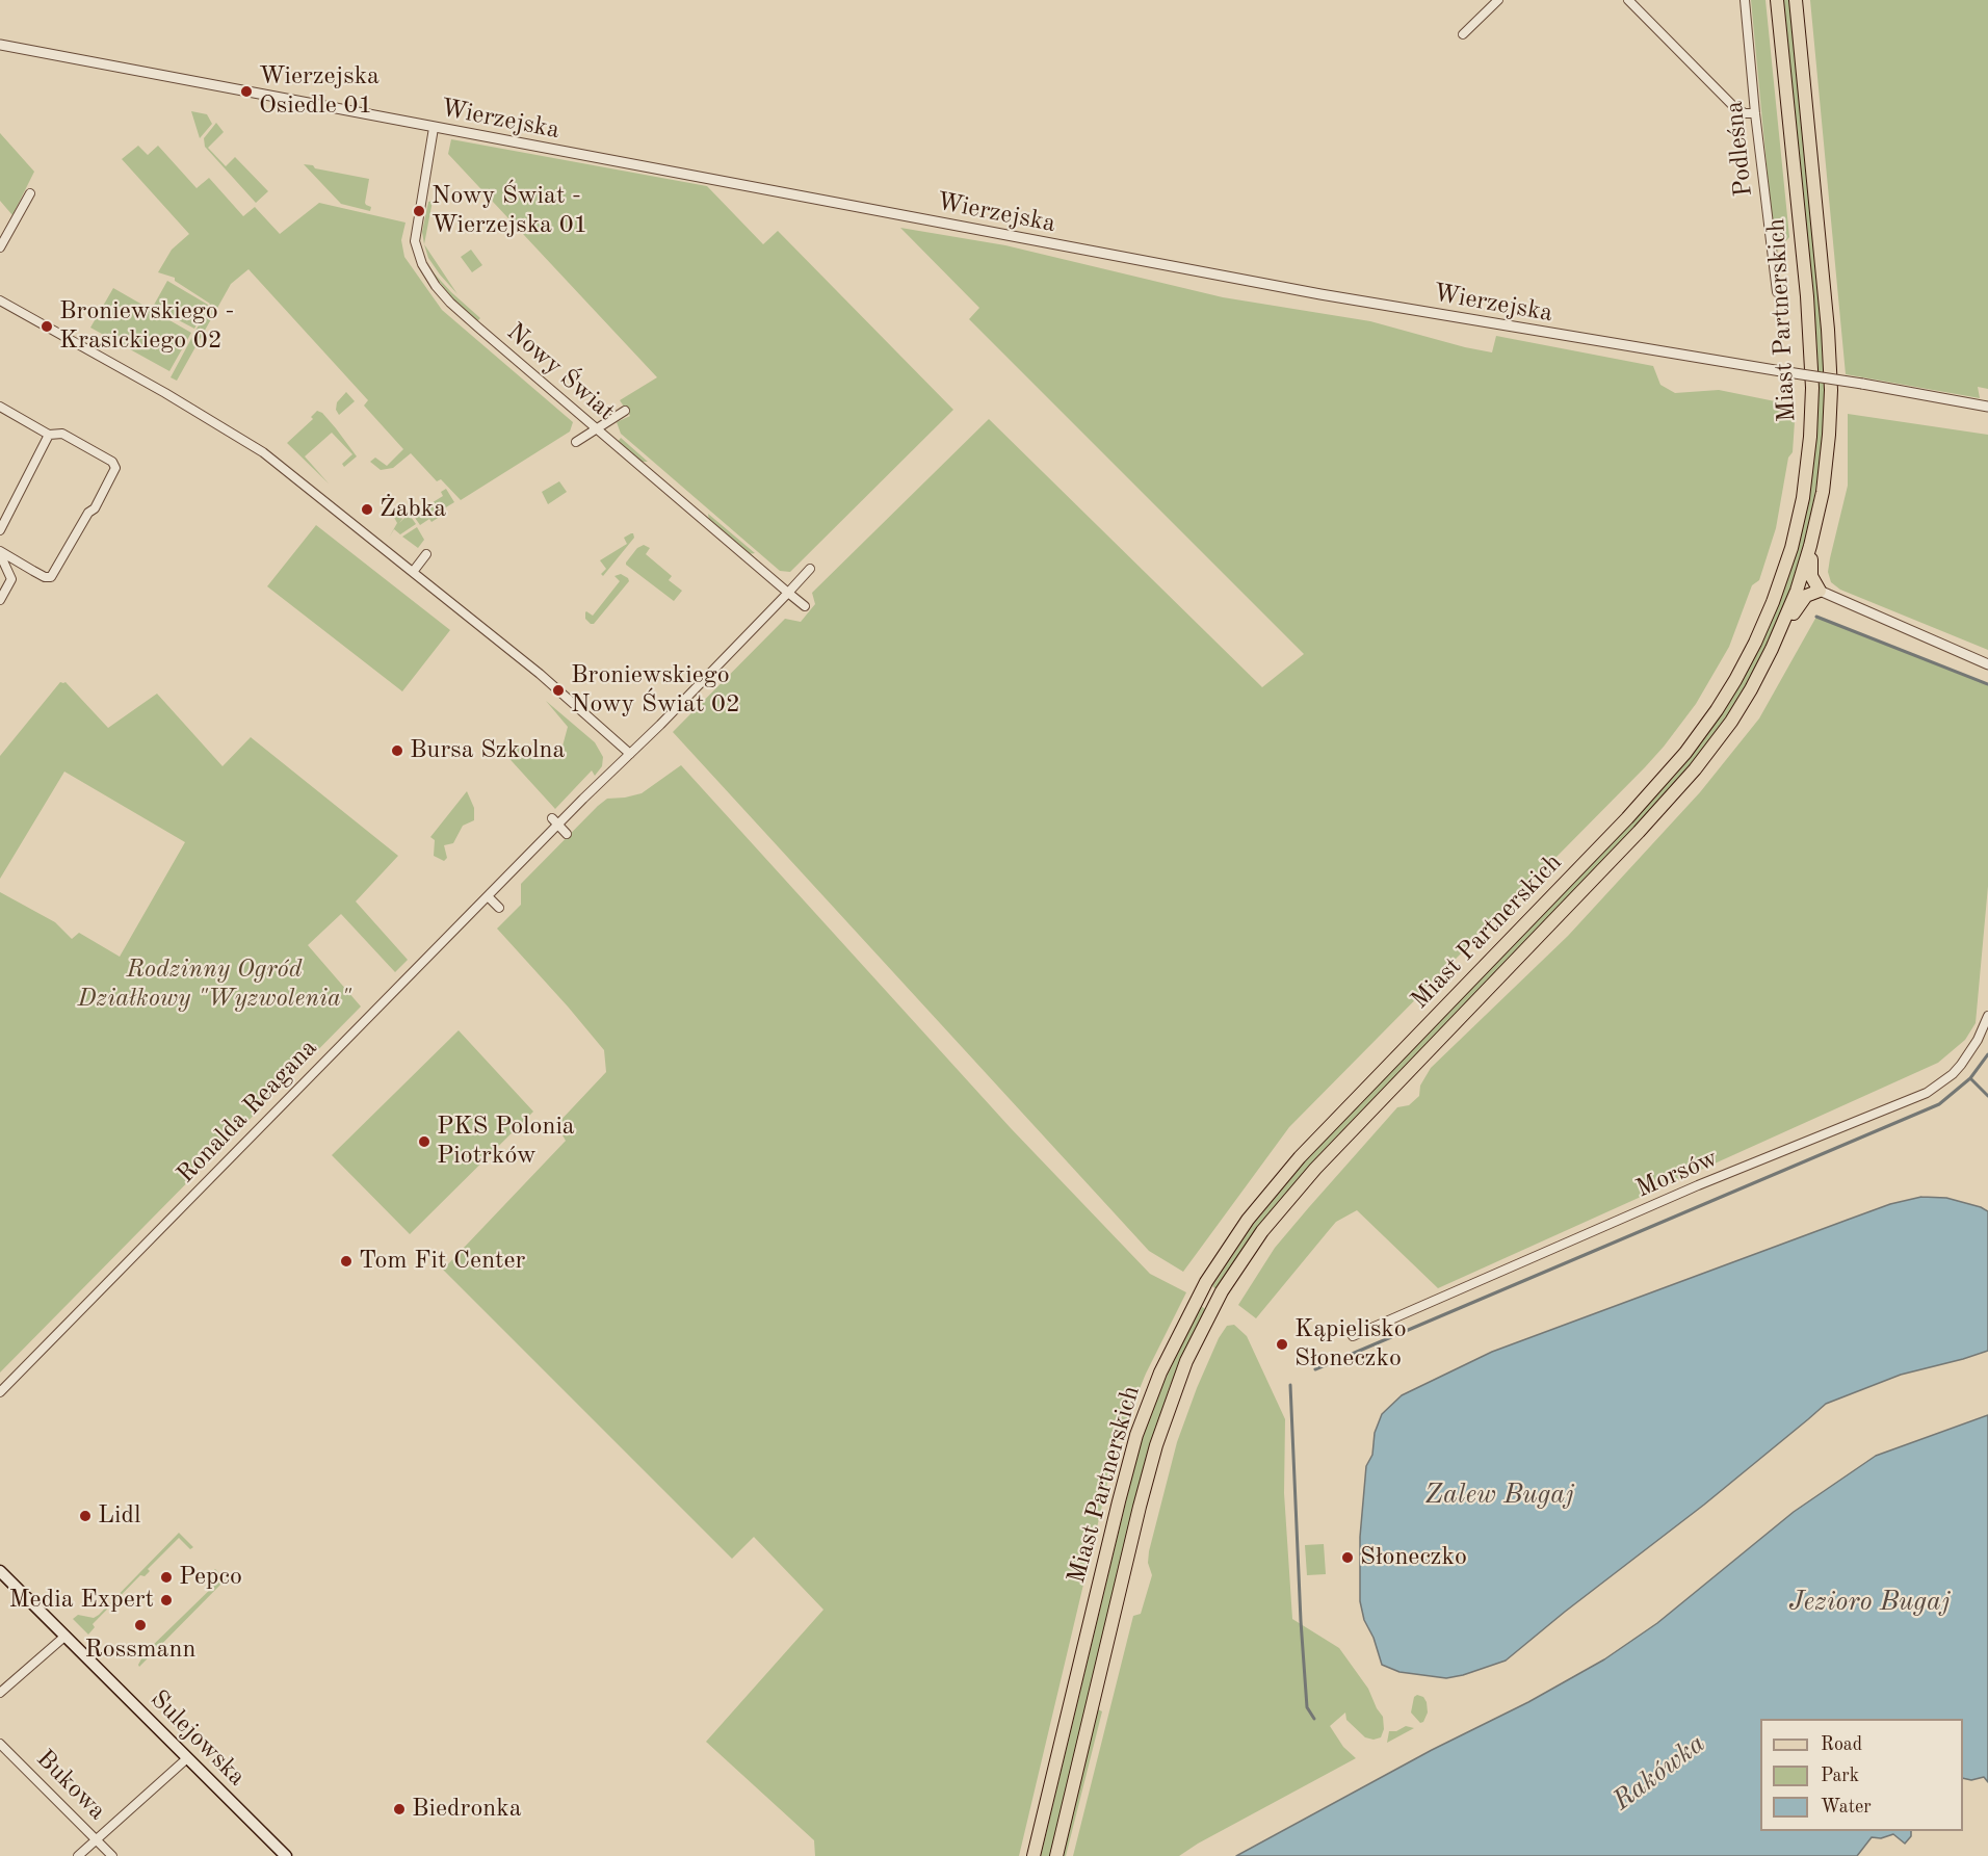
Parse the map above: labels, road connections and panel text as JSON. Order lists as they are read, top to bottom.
{
  "streets": {
    "main road": ["Miast Partnerskich", "Sulejowska"],
    "street": [
      "Wierzejska",
      "Podleśna",
      "Nowy Świat",
      "Ronalda Reagana",
      "Morsów",
      "Bukowa"
    ]
  },
  "crossings": [
    ["Wierzejska", "Nowy Świat"]
  ],
  "water": ["Zalew Bugaj", "Jezioro Bugaj", "Rakówka"],
  "parks": ["Rodzinny Ogród Działkowy \"Wyzwolenia\""],
  "places": [
    "Wierzejska Osiedle 01",
    "Nowy Świat - Wierzejska 01",
    "Broniewskiego - Krasickiego 02",
    "Żabka",
    "Broniewskiego Nowy Świat 02",
    "Bursa Szkolna",
    "PKS Polonia Piotrków",
    "Tom Fit Center",
    "Kąpielisko Słoneczko",
    "Lidl",
    "Słoneczko",
    "Pepco",
    "Media Expert",
    "Rossmann",
    "Biedronka"
  ],
  "legend": ["Road", "Park", "Water"]
}
